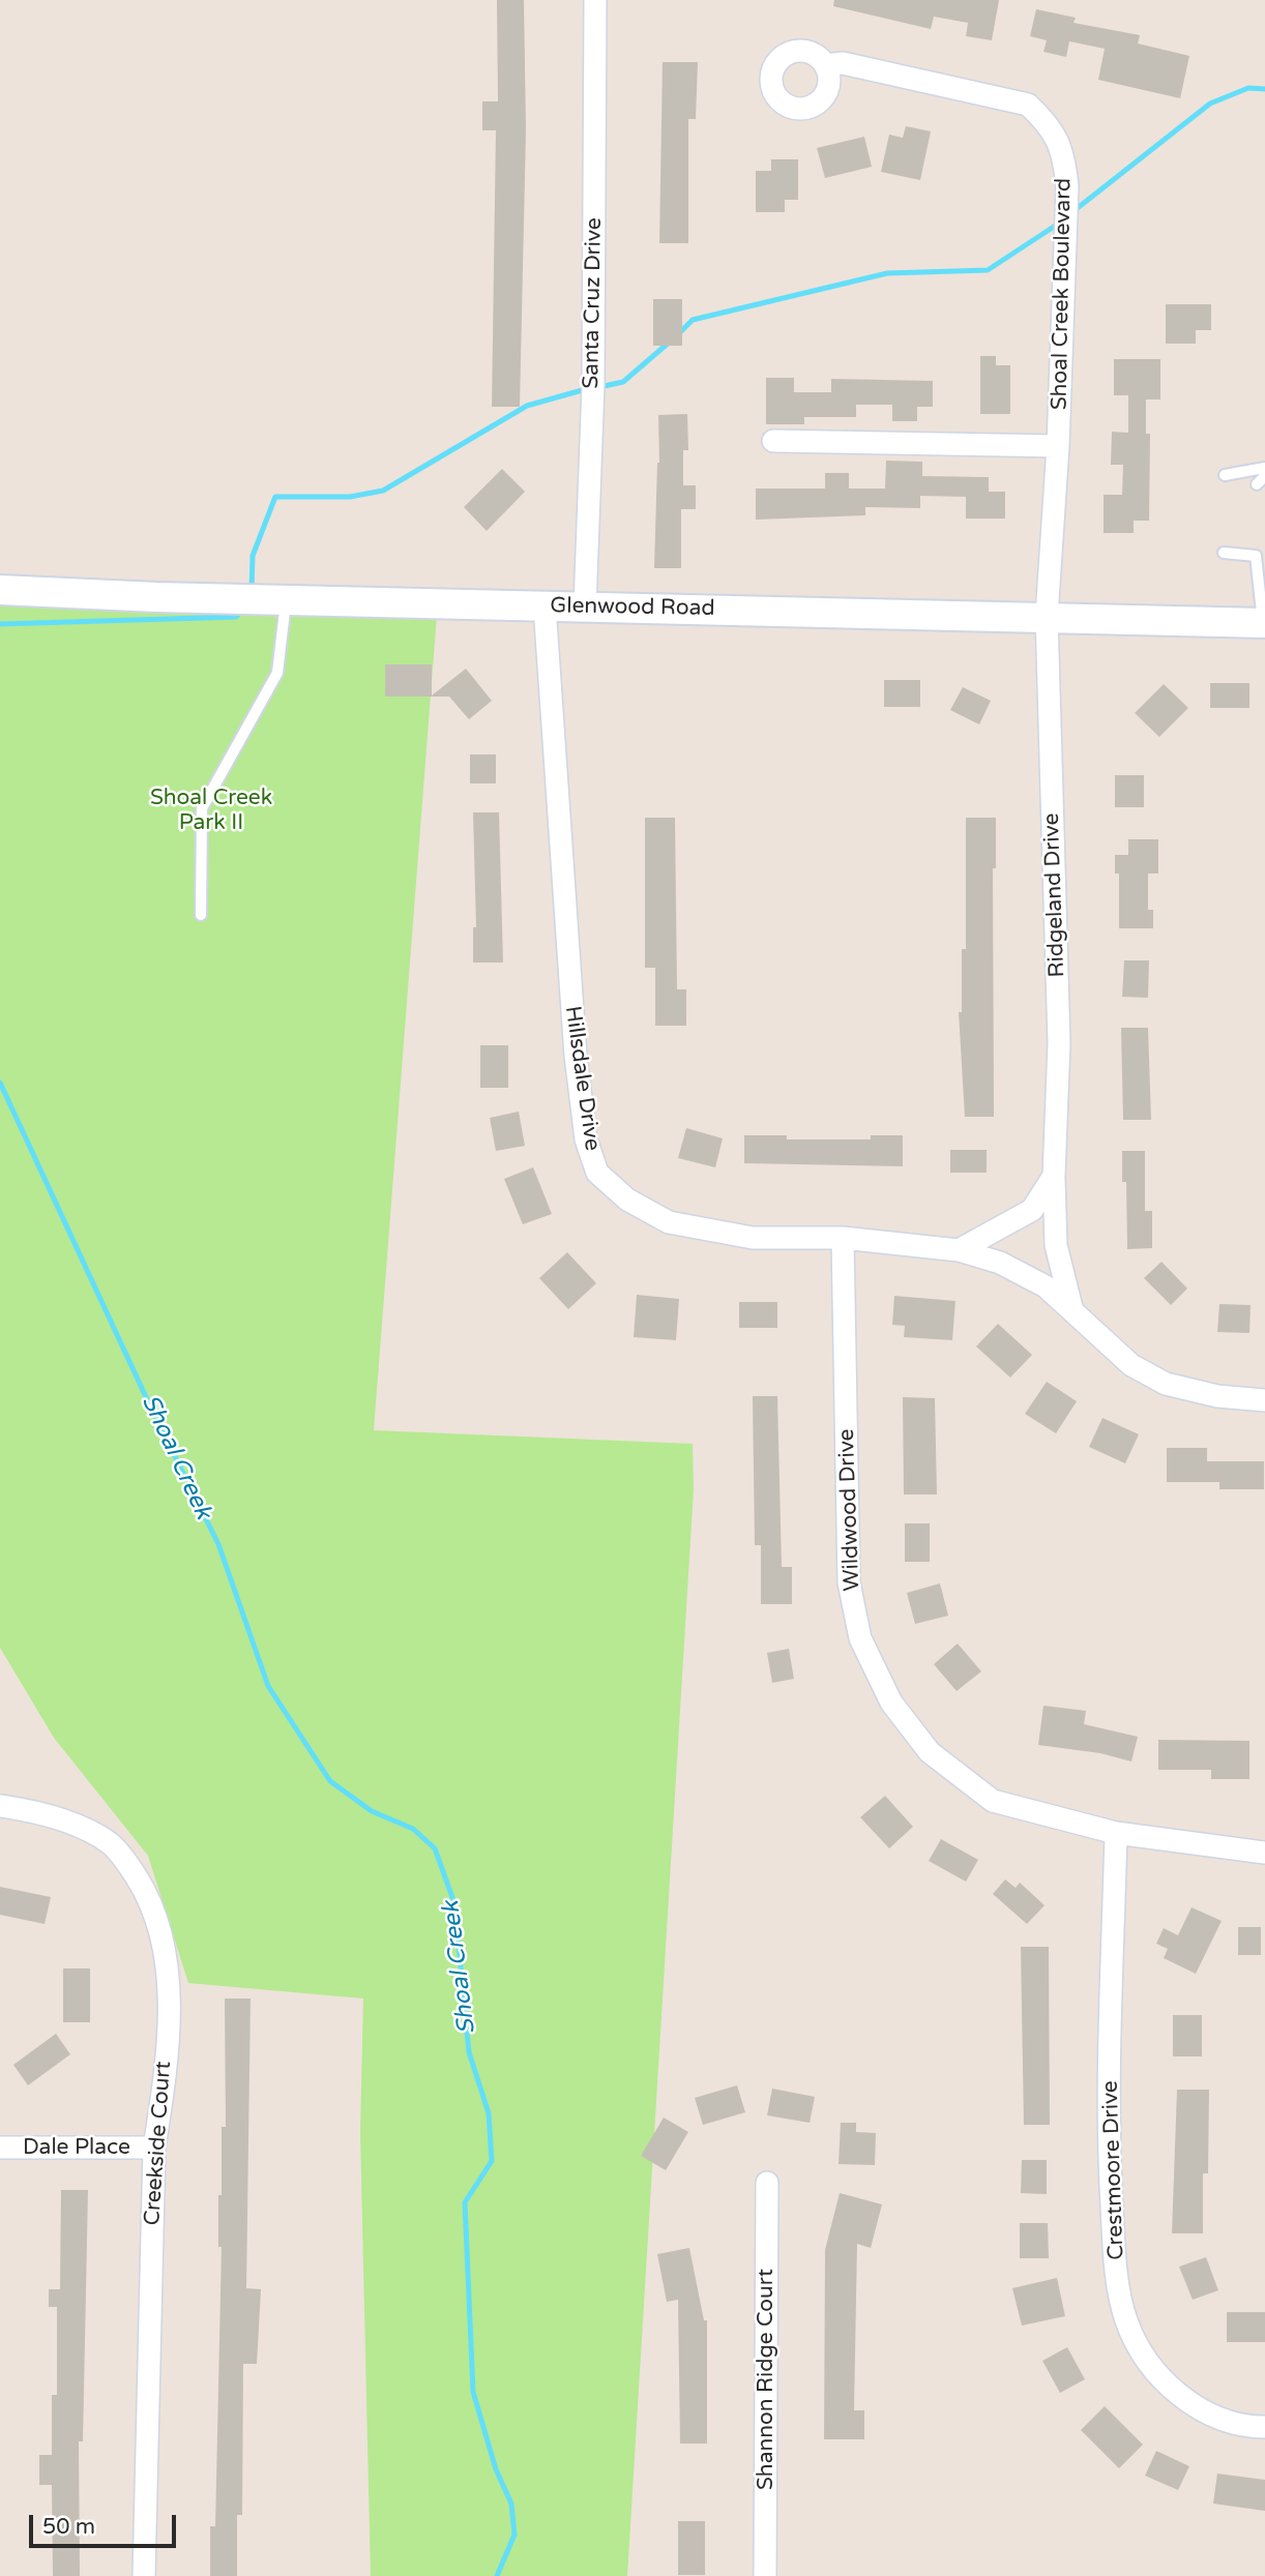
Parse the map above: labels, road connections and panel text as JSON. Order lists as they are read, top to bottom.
{
  "streets": {
    "main road": ["Glenwood Road"],
    "street": [
      "Shoal Creek Boulevard",
      "Santa Cruz Drive",
      "Ridgeland Drive",
      "Hillsdale Drive",
      "Wildwood Drive",
      "Creekside Court",
      "Dale Place",
      "Crestmoore Drive",
      "Shannon Ridge Court"
    ]
  },
  "crossings": [
    ["Shoal Creek Boulevard", "Glenwood Road"],
    ["Shoal Creek Boulevard", "Ridgeland Drive"],
    ["Santa Cruz Drive", "Glenwood Road"],
    ["Glenwood Road", "Ridgeland Drive"],
    ["Glenwood Road", "Hillsdale Drive"],
    ["Hillsdale Drive", "Wildwood Drive"],
    ["Wildwood Drive", "Crestmoore Drive"],
    ["Creekside Court", "Dale Place"]
  ],
  "water": ["Shoal Creek"],
  "parks": ["Shoal Creek Park II"],
  "scale_bar": "50 m"
}
